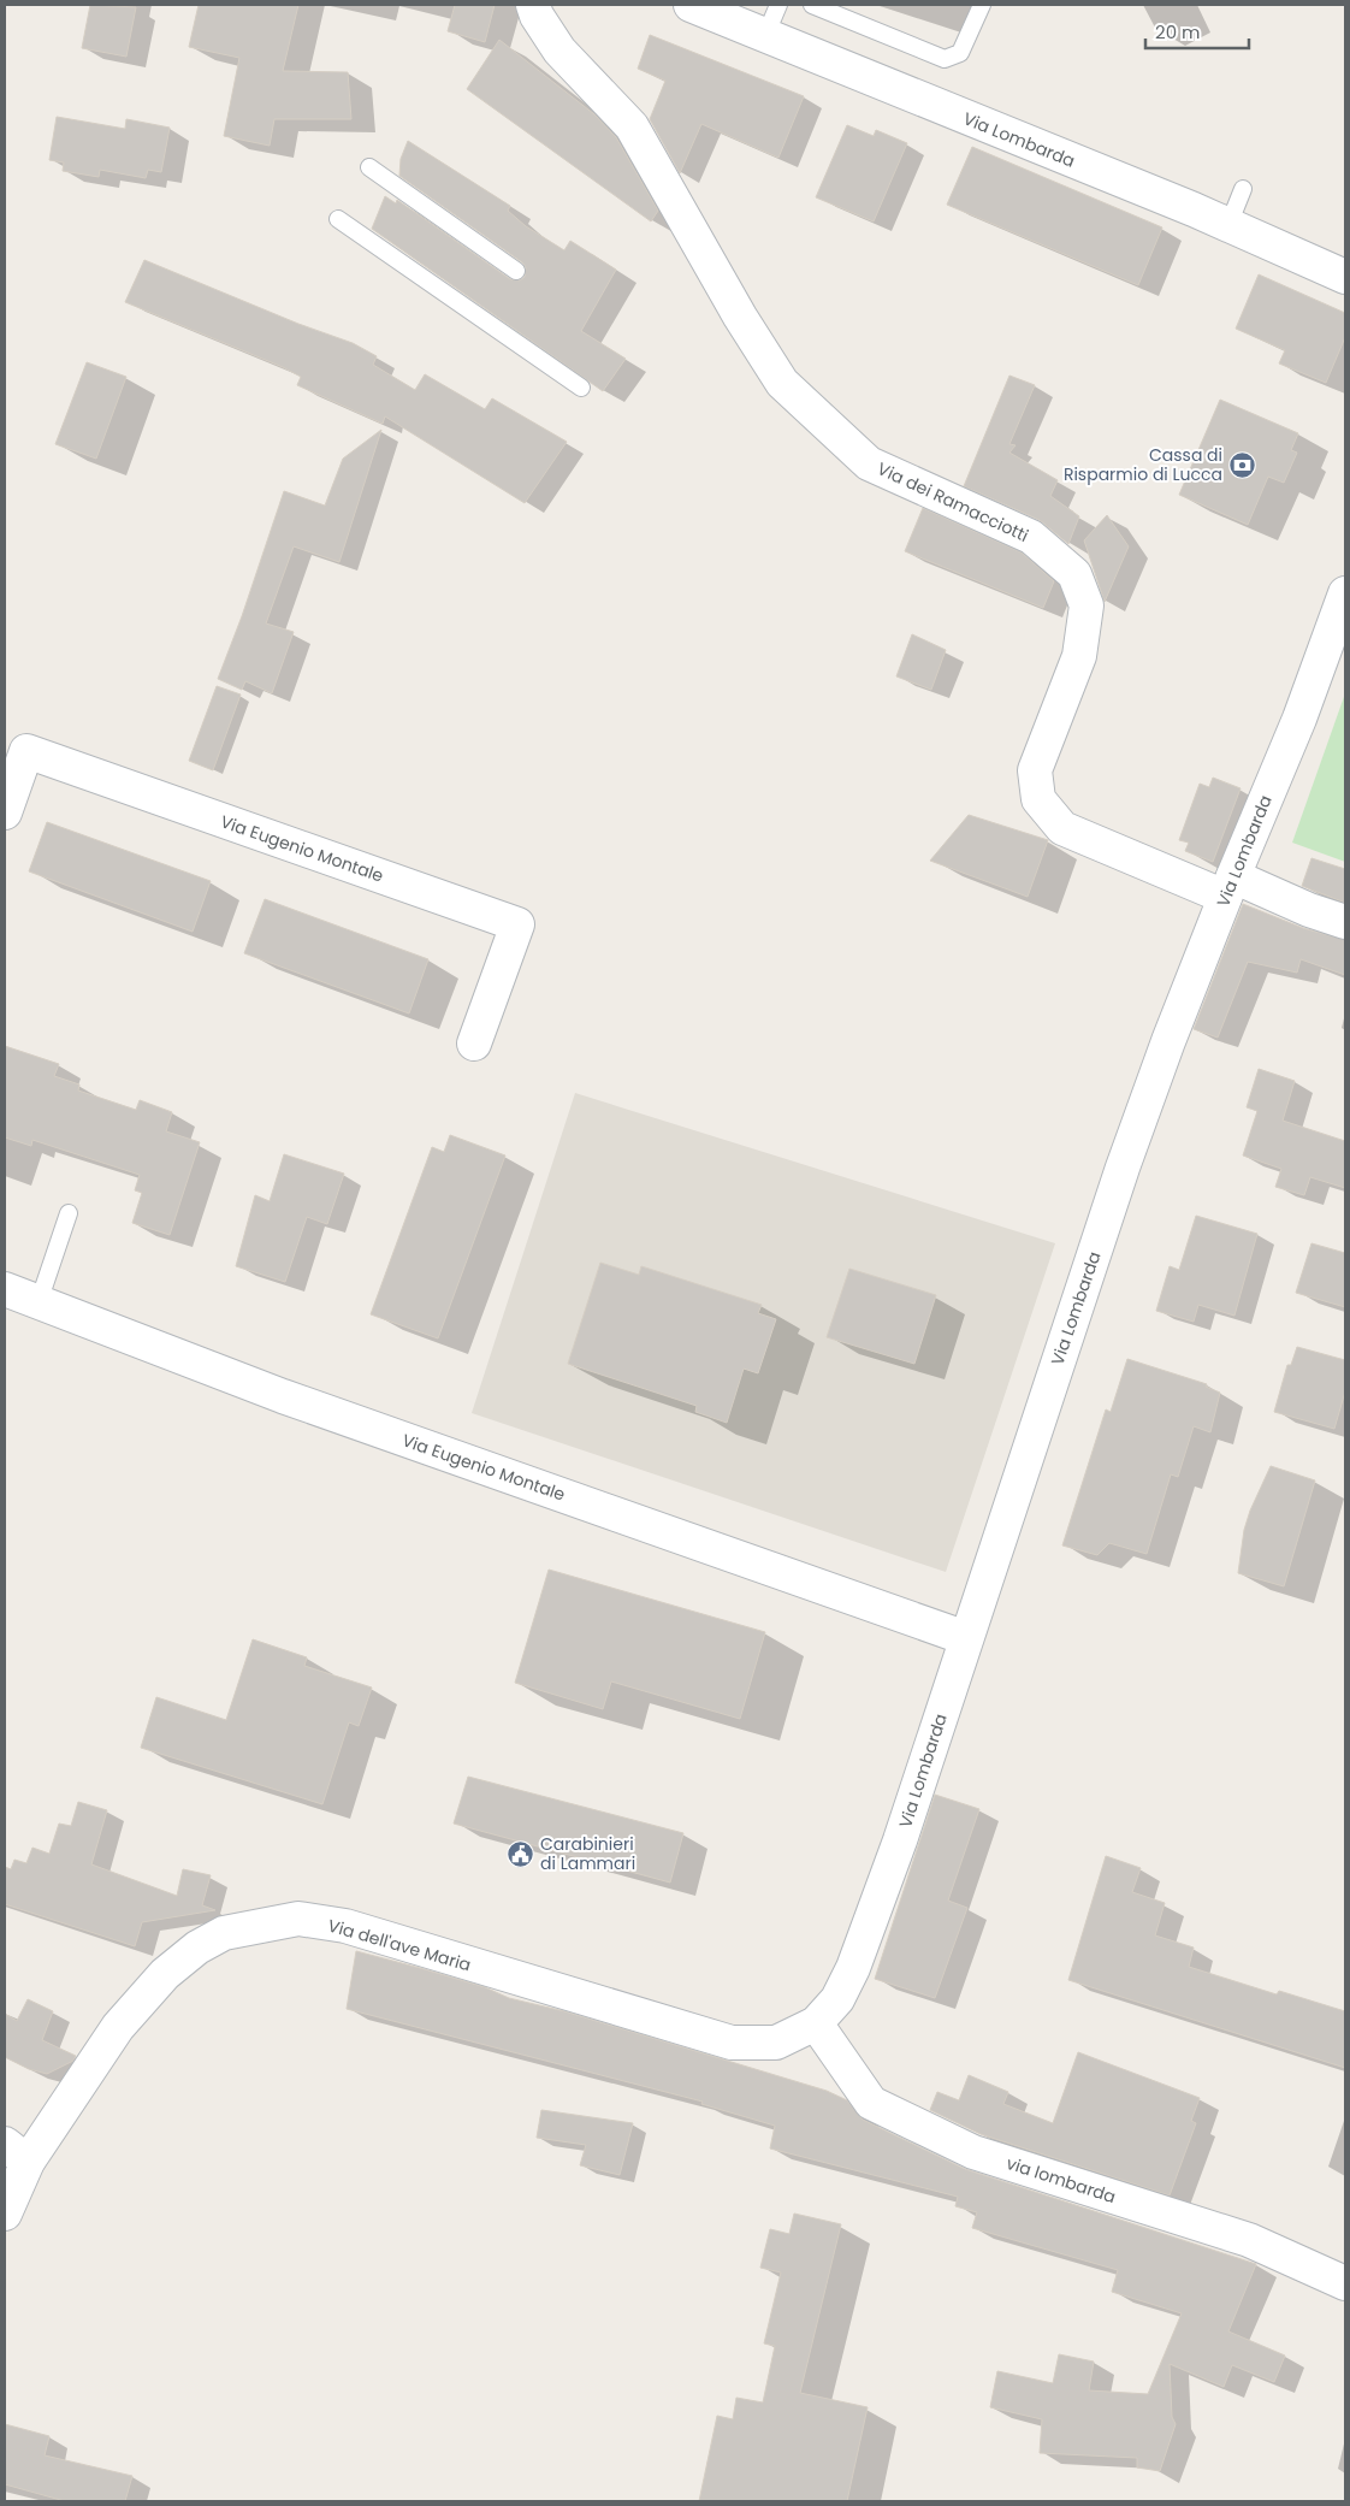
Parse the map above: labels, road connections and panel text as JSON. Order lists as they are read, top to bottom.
{
  "streets": {
    "street": [
      "Via Lombarda",
      "Via dei Ramacciotti",
      "Via Eugenio Montale",
      "Via dell'ave Maria",
      "via lombarda"
    ]
  },
  "crossings": [
    ["Via Lombarda", "Via dei Ramacciotti"],
    ["Via Lombarda", "Via Eugenio Montale"],
    ["Via Lombarda", "Via dell'ave Maria"],
    ["Via Lombarda", "via lombarda"],
    ["Via dell'ave Maria", "via lombarda"]
  ],
  "places": {
    "bank": ["Cassa di Risparmio di Lucca"],
    "public building": ["Carabinieri di Lammari"]
  },
  "scale_bar": "20 m"
}
